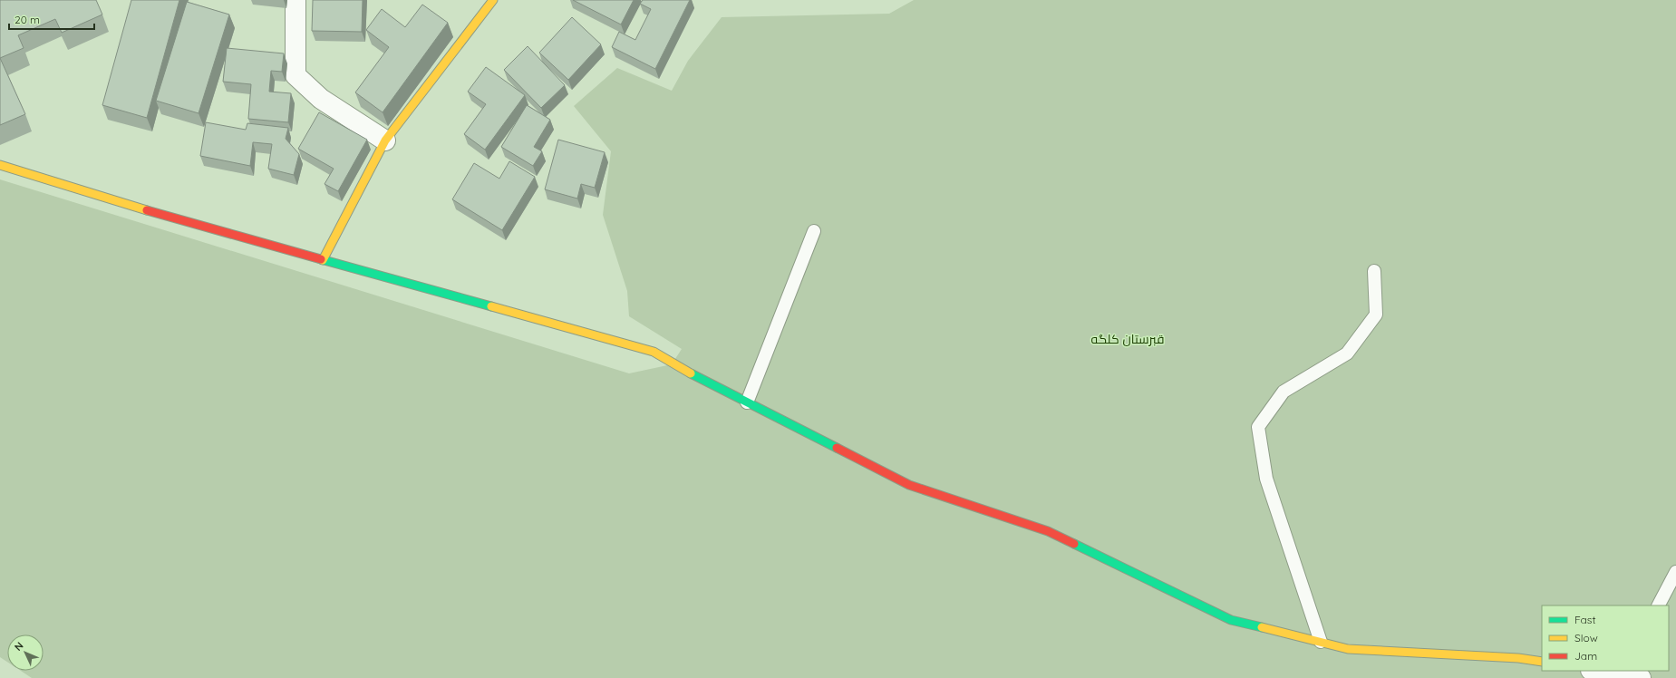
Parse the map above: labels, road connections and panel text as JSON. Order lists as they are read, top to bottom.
{
  "parks": ["قبرستان کلگه"],
  "legend": ["Fast", "Slow", "Jam"],
  "scale_bar": "20 m",
  "north": "top left"
}
